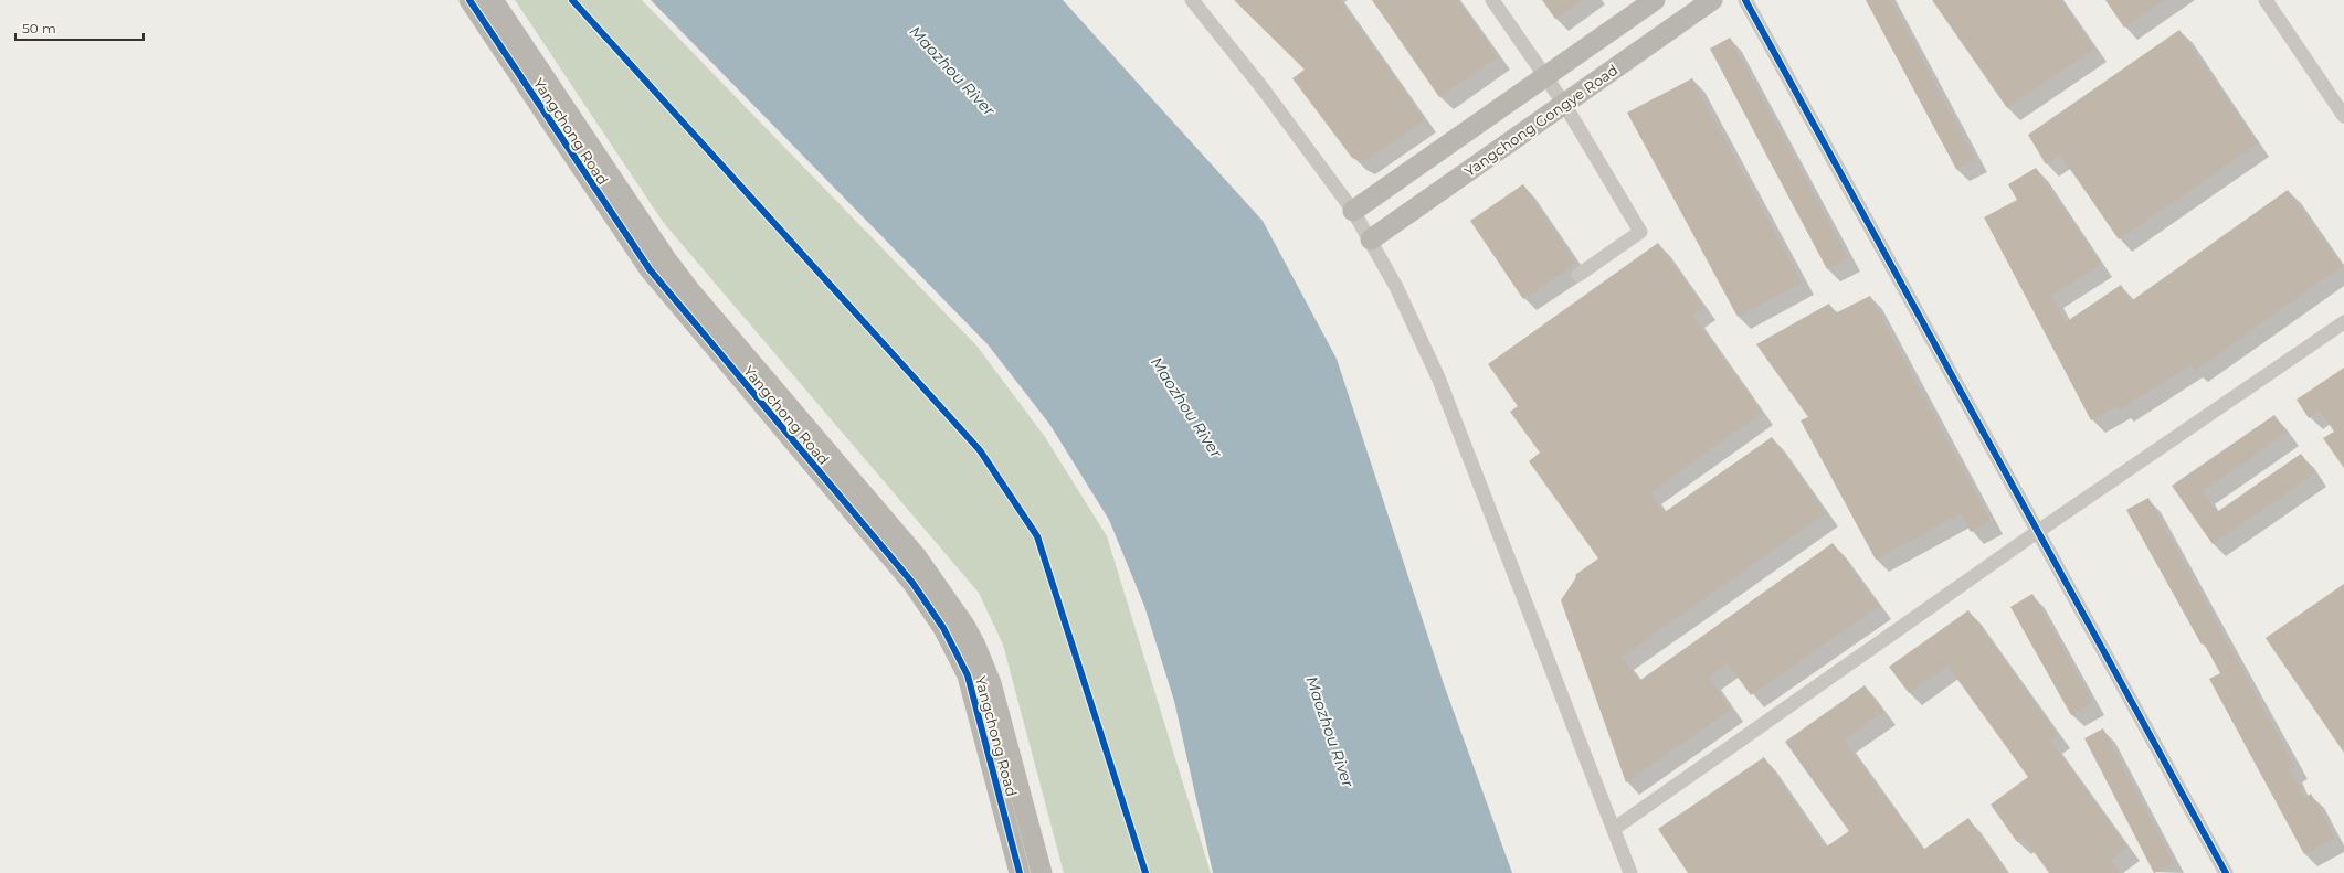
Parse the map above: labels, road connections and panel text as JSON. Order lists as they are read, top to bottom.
{
  "streets": {
    "street": ["Yangchong Gongye Road", "Yangchong Road"]
  },
  "water": ["Maozhou River"],
  "scale_bar": "50 m"
}
